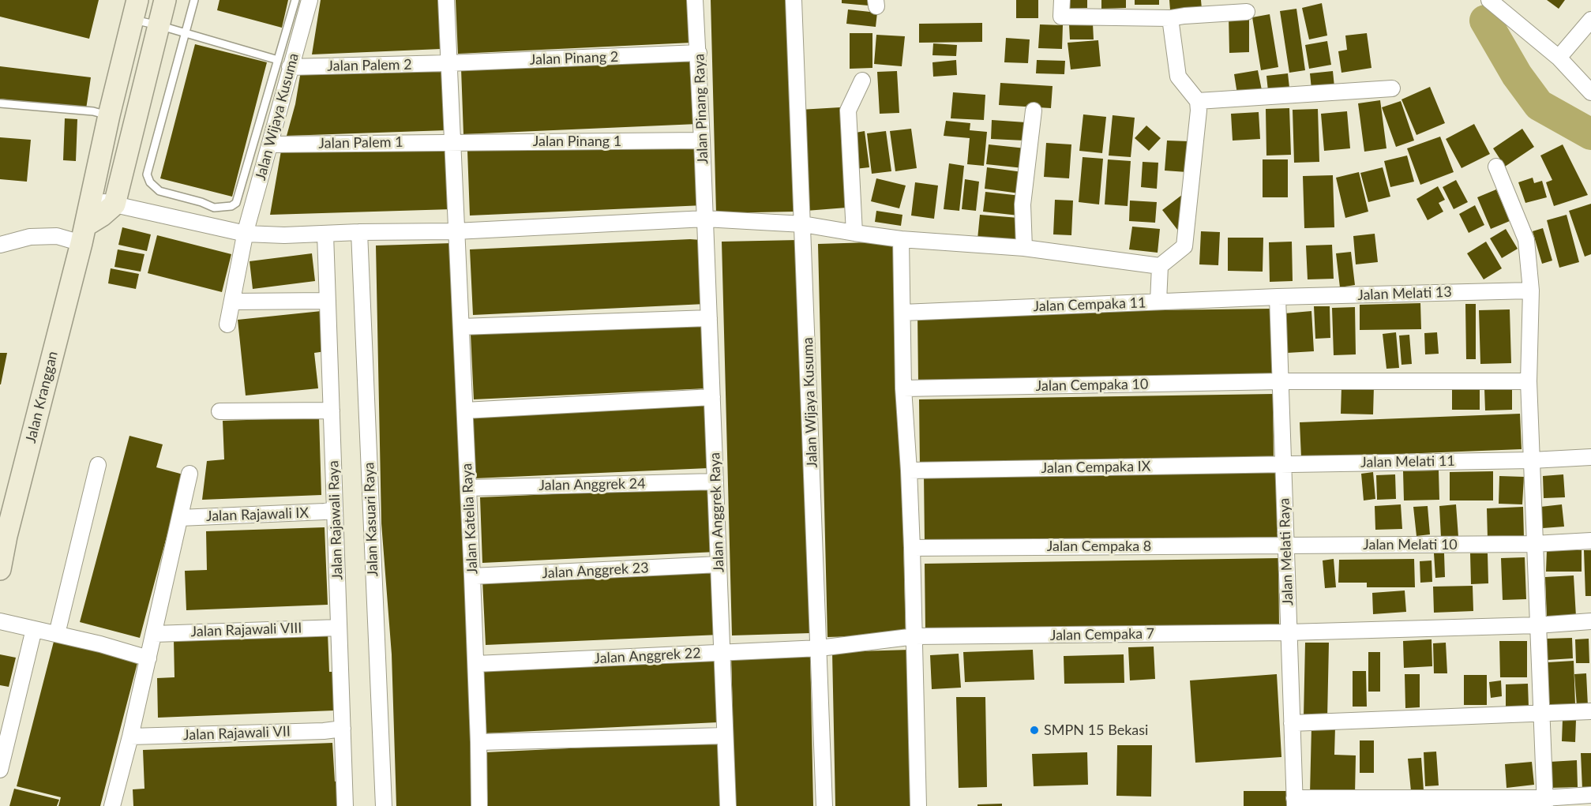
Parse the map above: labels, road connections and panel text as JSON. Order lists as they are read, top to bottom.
{
  "streets": {
    "main road": ["Jalan Kranggan"],
    "street": [
      "Jalan Pinang 2",
      "Jalan Palem 2",
      "Jalan Pinang Raya",
      "Jalan Wijaya Kusuma",
      "Jalan Pinang 1",
      "Jalan Palem 1",
      "Jalan Melati 13",
      "Jalan Cempaka 11",
      "Jalan Cempaka 10",
      "Jalan Melati 11",
      "Jalan Cempaka IX",
      "Jalan Anggrek 24",
      "Jalan Anggrek Raya",
      "Jalan Rajawali IX",
      "Jalan Katelia Raya",
      "Jalan Kasuari Raya",
      "Jalan Rajawali Raya",
      "Jalan Melati 10",
      "Jalan Cempaka 8",
      "Jalan Melati Raya",
      "Jalan Anggrek 23",
      "Jalan Rajawali VIII",
      "Jalan Cempaka 7",
      "Jalan Anggrek 22",
      "Jalan Rajawali VII"
    ]
  },
  "crossings": [
    ["Jalan Pinang 2", "Jalan Palem 2"],
    ["Jalan Pinang 2", "Jalan Pinang Raya"],
    ["Jalan Pinang 2", "Jalan Katelia Raya"],
    ["Jalan Palem 2", "Jalan Wijaya Kusuma"],
    ["Jalan Palem 2", "Jalan Katelia Raya"],
    ["Jalan Pinang Raya", "Jalan Pinang 1"],
    ["Jalan Pinang Raya", "Jalan Anggrek Raya"],
    ["Jalan Wijaya Kusuma", "Jalan Palem 1"],
    ["Jalan Wijaya Kusuma", "Jalan Cempaka 7"],
    ["Jalan Wijaya Kusuma", "Jalan Anggrek 22"],
    ["Jalan Pinang 1", "Jalan Palem 1"],
    ["Jalan Pinang 1", "Jalan Katelia Raya"],
    ["Jalan Palem 1", "Jalan Katelia Raya"],
    ["Jalan Melati 13", "Jalan Cempaka 11"],
    ["Jalan Melati 13", "Jalan Melati Raya"],
    ["Jalan Cempaka 11", "Jalan Melati Raya"],
    ["Jalan Cempaka 10", "Jalan Melati Raya"],
    ["Jalan Melati 11", "Jalan Cempaka IX"],
    ["Jalan Melati 11", "Jalan Melati Raya"],
    ["Jalan Cempaka IX", "Jalan Melati Raya"],
    ["Jalan Anggrek 24", "Jalan Anggrek Raya"],
    ["Jalan Anggrek 24", "Jalan Katelia Raya"],
    ["Jalan Anggrek Raya", "Jalan Anggrek 23"],
    ["Jalan Anggrek Raya", "Jalan Anggrek 22"],
    ["Jalan Rajawali IX", "Jalan Rajawali Raya"],
    ["Jalan Katelia Raya", "Jalan Anggrek 23"],
    ["Jalan Katelia Raya", "Jalan Anggrek 22"],
    ["Jalan Rajawali Raya", "Jalan Rajawali VIII"],
    ["Jalan Rajawali Raya", "Jalan Rajawali VII"],
    ["Jalan Melati 10", "Jalan Cempaka 8"],
    ["Jalan Melati 10", "Jalan Melati Raya"],
    ["Jalan Cempaka 8", "Jalan Melati Raya"],
    ["Jalan Melati Raya", "Jalan Cempaka 7"],
    ["Jalan Cempaka 7", "Jalan Anggrek 22"]
  ],
  "places": ["SMPN 15 Bekasi"]
}
